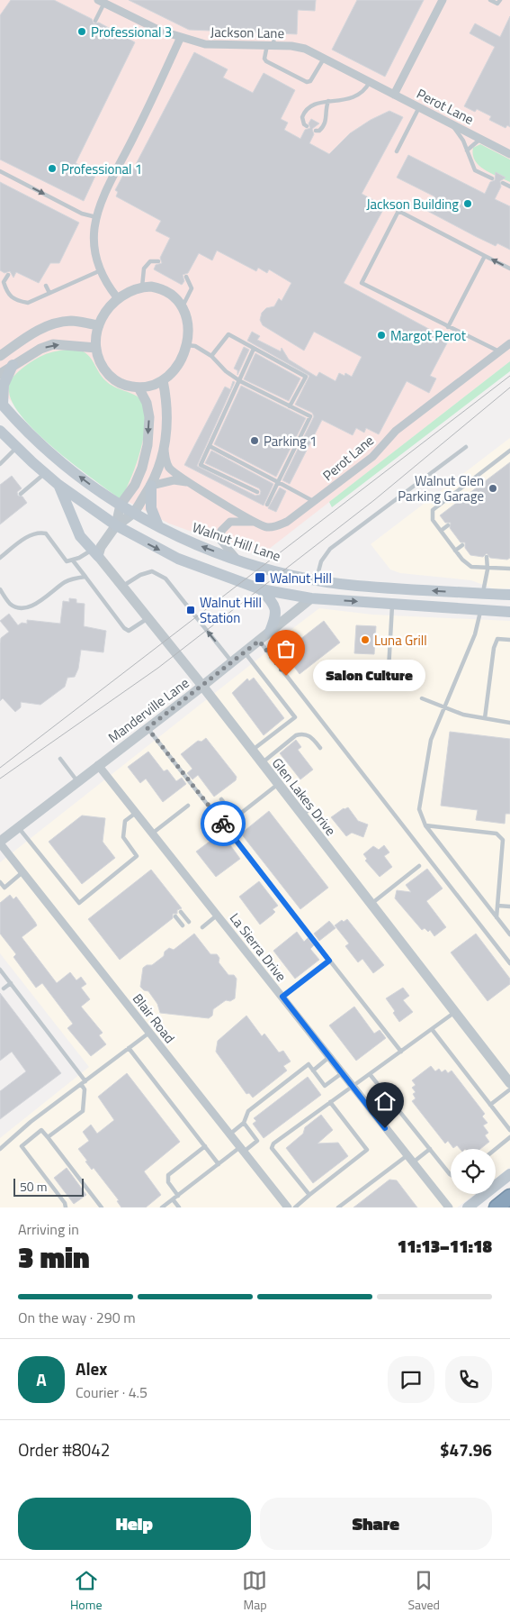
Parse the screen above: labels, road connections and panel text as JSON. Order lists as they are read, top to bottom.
{
  "streets": {
    "main road": ["Walnut Hill Lane"],
    "street": [
      "Jackson Lane",
      "Perot Lane",
      "Manderville Lane",
      "Glen Lakes Drive",
      "La Sierra Drive",
      "Blair Road"
    ]
  },
  "crossings": [
    ["Jackson Lane", "Perot Lane"],
    ["Manderville Lane", "Glen Lakes Drive"],
    ["Manderville Lane", "La Sierra Drive"],
    ["Manderville Lane", "Blair Road"]
  ],
  "places": {
    "other": [
      "Professional 3",
      "Professional 1",
      "Jackson Building",
      "Margot Perot",
      "Parking 1",
      "Walnut Glen Parking Garage",
      "Luna Grill",
      "Salon Culture"
    ],
    "transit": ["Walnut Hill", "Walnut Hill Station"]
  },
  "scale_bar": "50 m",
  "page": {
    "bubble": "Salon Culture",
    "scale": "50 m",
    "heading": ["3 min", "Arriving in", "11:13–11:18"],
    "panel": [
      "Alex",
      "Courier · 4.5",
      "Order #8042",
      "$47.96"
    ],
    "bar": "On the way · 290 m",
    "round": "A",
    "buttons": ["Help", "Share"],
    "tabs": ["Home", "Map", "Saved"]
  }
}
